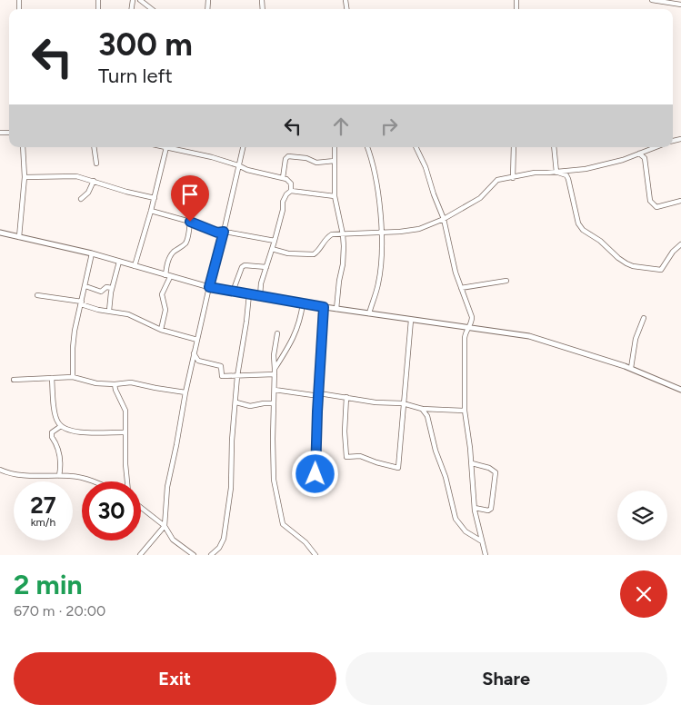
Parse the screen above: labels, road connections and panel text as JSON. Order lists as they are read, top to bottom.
{
  "page": {
    "turn": ["300 m", "Turn left"],
    "speed": "27 km/h",
    "limit": "30",
    "heading": ["2 min", "670 m · 20:00"],
    "buttons": ["Exit", "Share"]
  }
}
